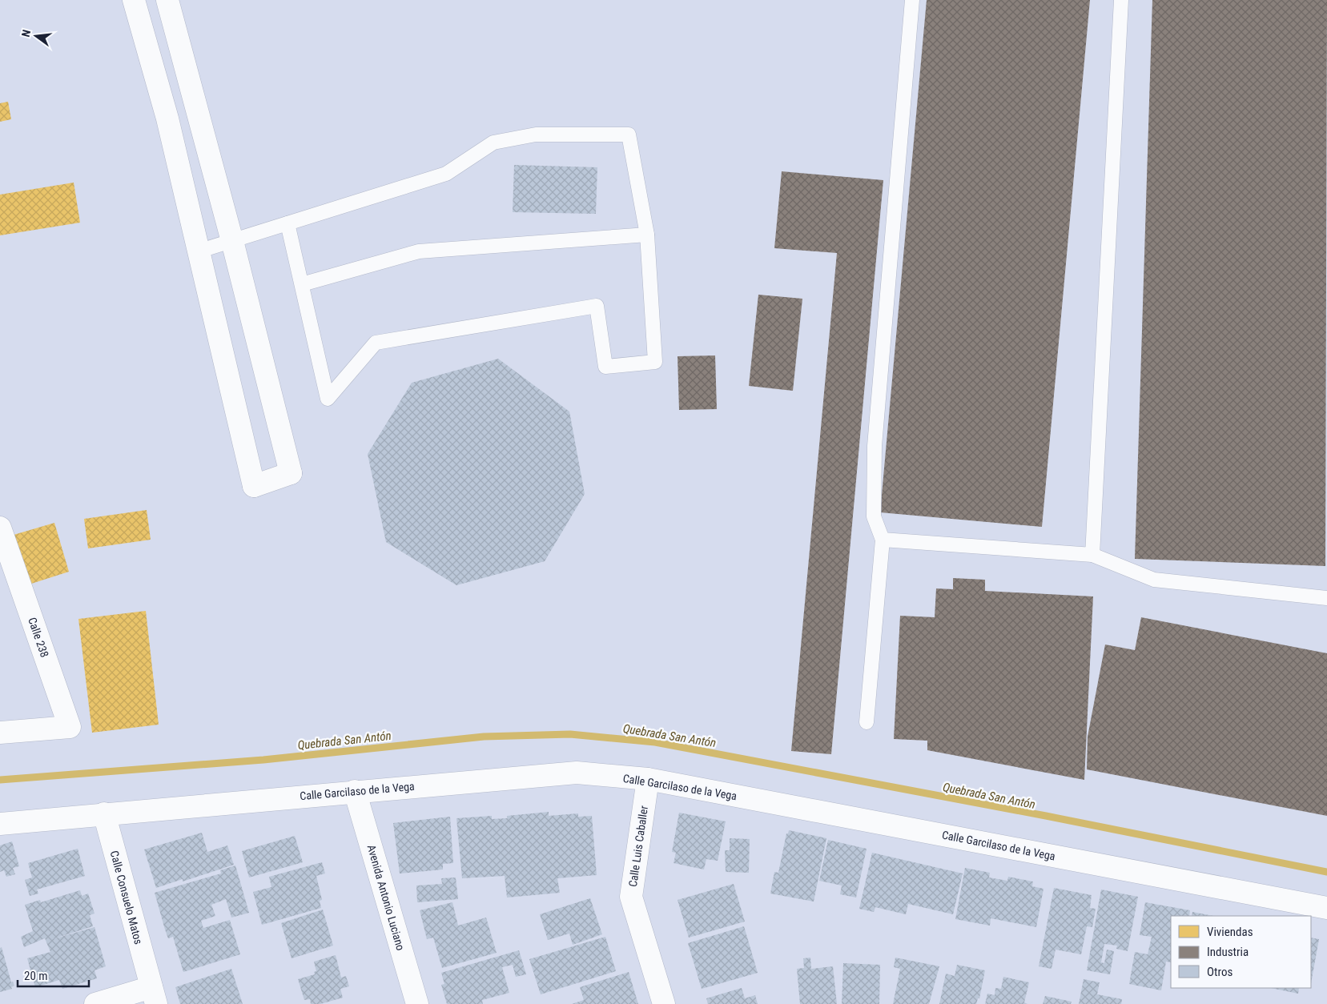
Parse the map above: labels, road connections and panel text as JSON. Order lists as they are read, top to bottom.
{
  "streets": {
    "street": [
      "Calle 238",
      "Calle Garcilaso de la Vega",
      "Calle Luis Caballer",
      "Calle Consuelo Matos",
      "Avenida Antonio Luciano"
    ]
  },
  "crossings": [
    ["Calle Garcilaso de la Vega", "Calle Luis Caballer"],
    ["Calle Garcilaso de la Vega", "Calle Consuelo Matos"],
    ["Calle Garcilaso de la Vega", "Avenida Antonio Luciano"]
  ],
  "water": ["Quebrada San Antón"],
  "legend": ["Viviendas", "Industria", "Otros"],
  "scale_bar": "20 m",
  "north": "left"
}
